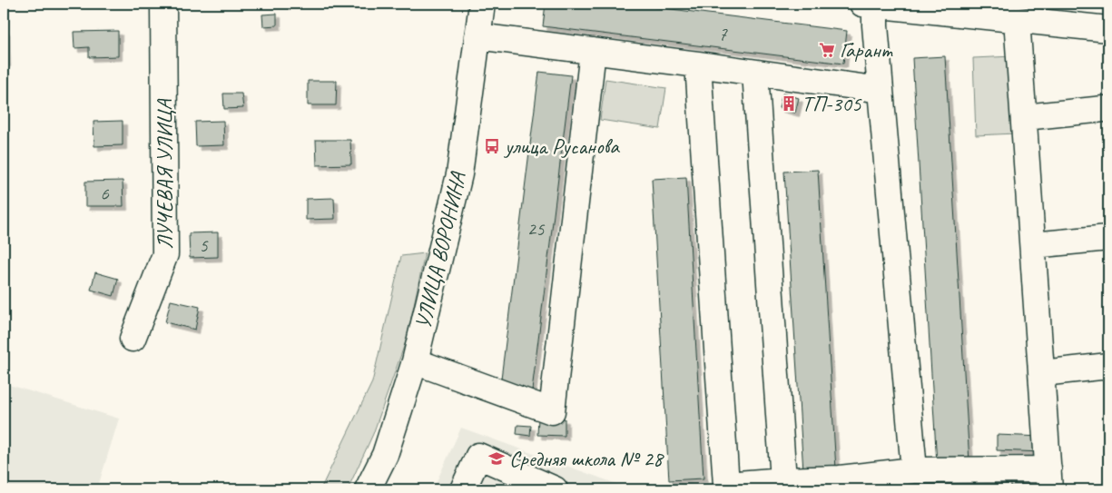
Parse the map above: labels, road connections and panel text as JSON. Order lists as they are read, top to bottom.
{
  "streets": {
    "street": ["ЛУЧЕВАЯ УЛИЦА", "УЛИЦА ВОРОНИНА"]
  },
  "places": {
    "supermarket": ["Гарант"],
    "building": ["ТП-305"],
    "bus stop": ["улица Русанова"],
    "school or university": ["Средняя школа № 28"]
  },
  "house_numbers": [
    "7",
    "6",
    "25",
    "5"
  ]
}
